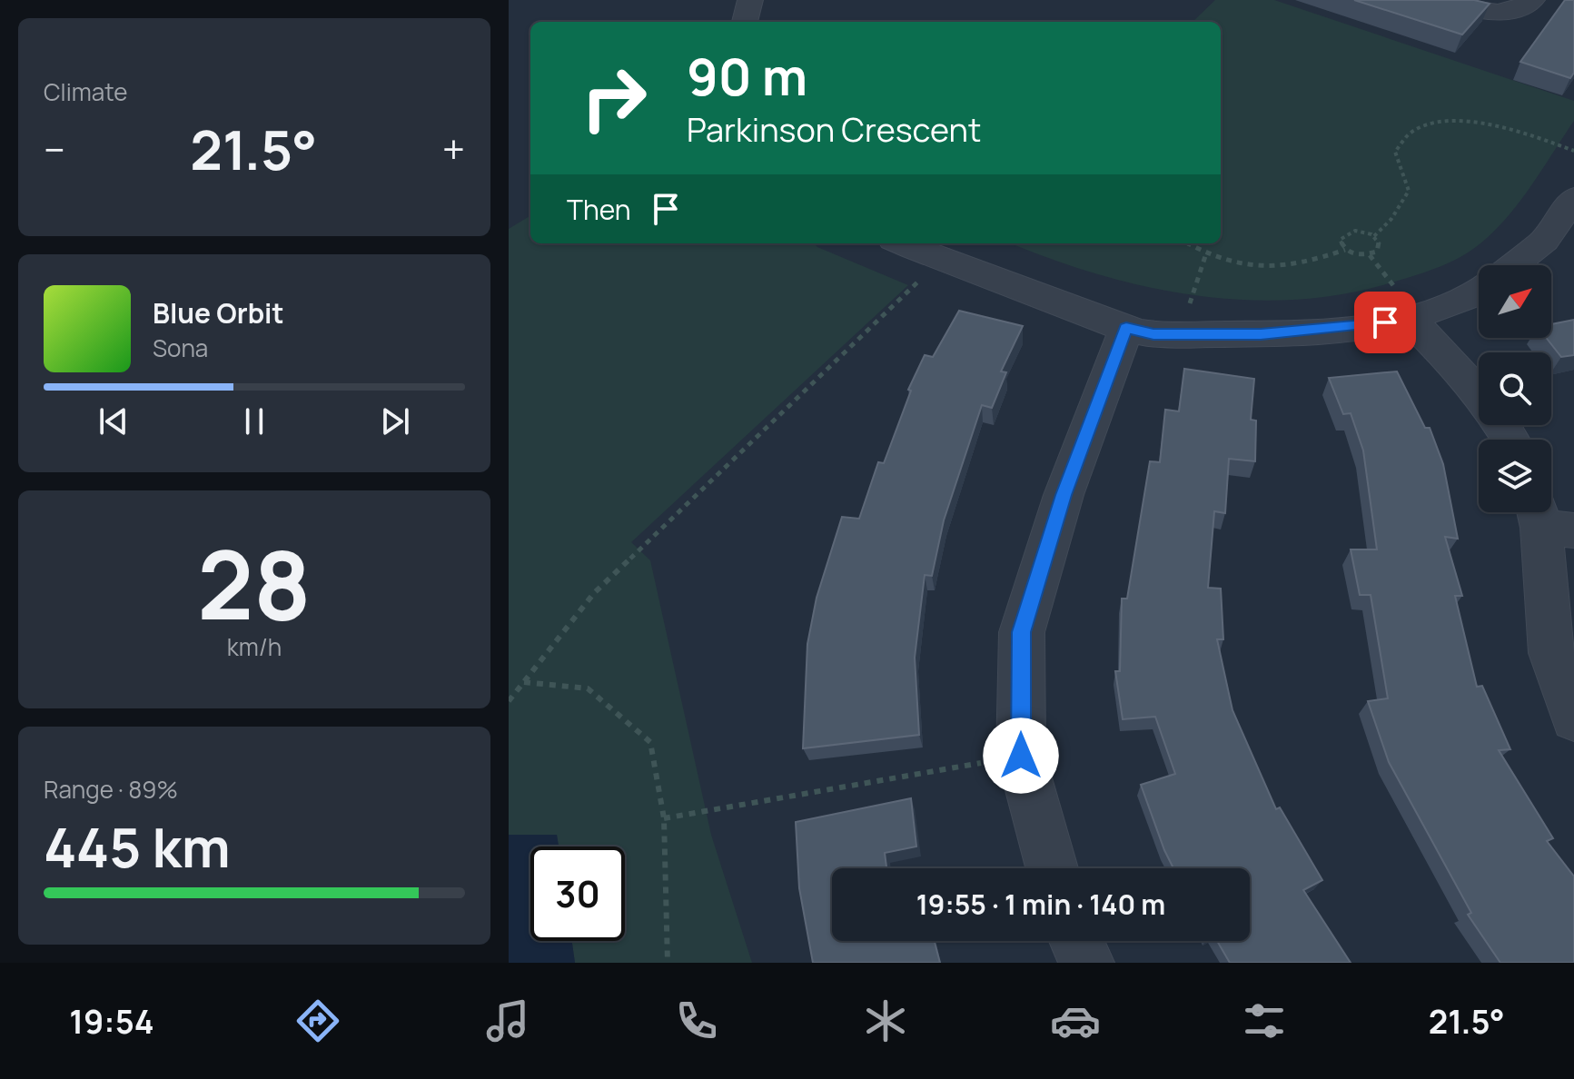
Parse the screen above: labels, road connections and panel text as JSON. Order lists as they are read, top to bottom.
{
  "north": "top right",
  "page": {
    "tile": [
      "Climate",
      ["28", "km/h"],
      ["Range · 89%", "445 km"]
    ],
    "turn": ["90 m", "Parkinson Crescent"],
    "heat": ["−", "21.5°", "+"],
    "then": "Then",
    "song": ["Blue Orbit", "Sona"],
    "limit": "30",
    "trip": "19:55 · 1 min · 140 m",
    "tabs": ["19:54", "21.5°"]
  }
}
